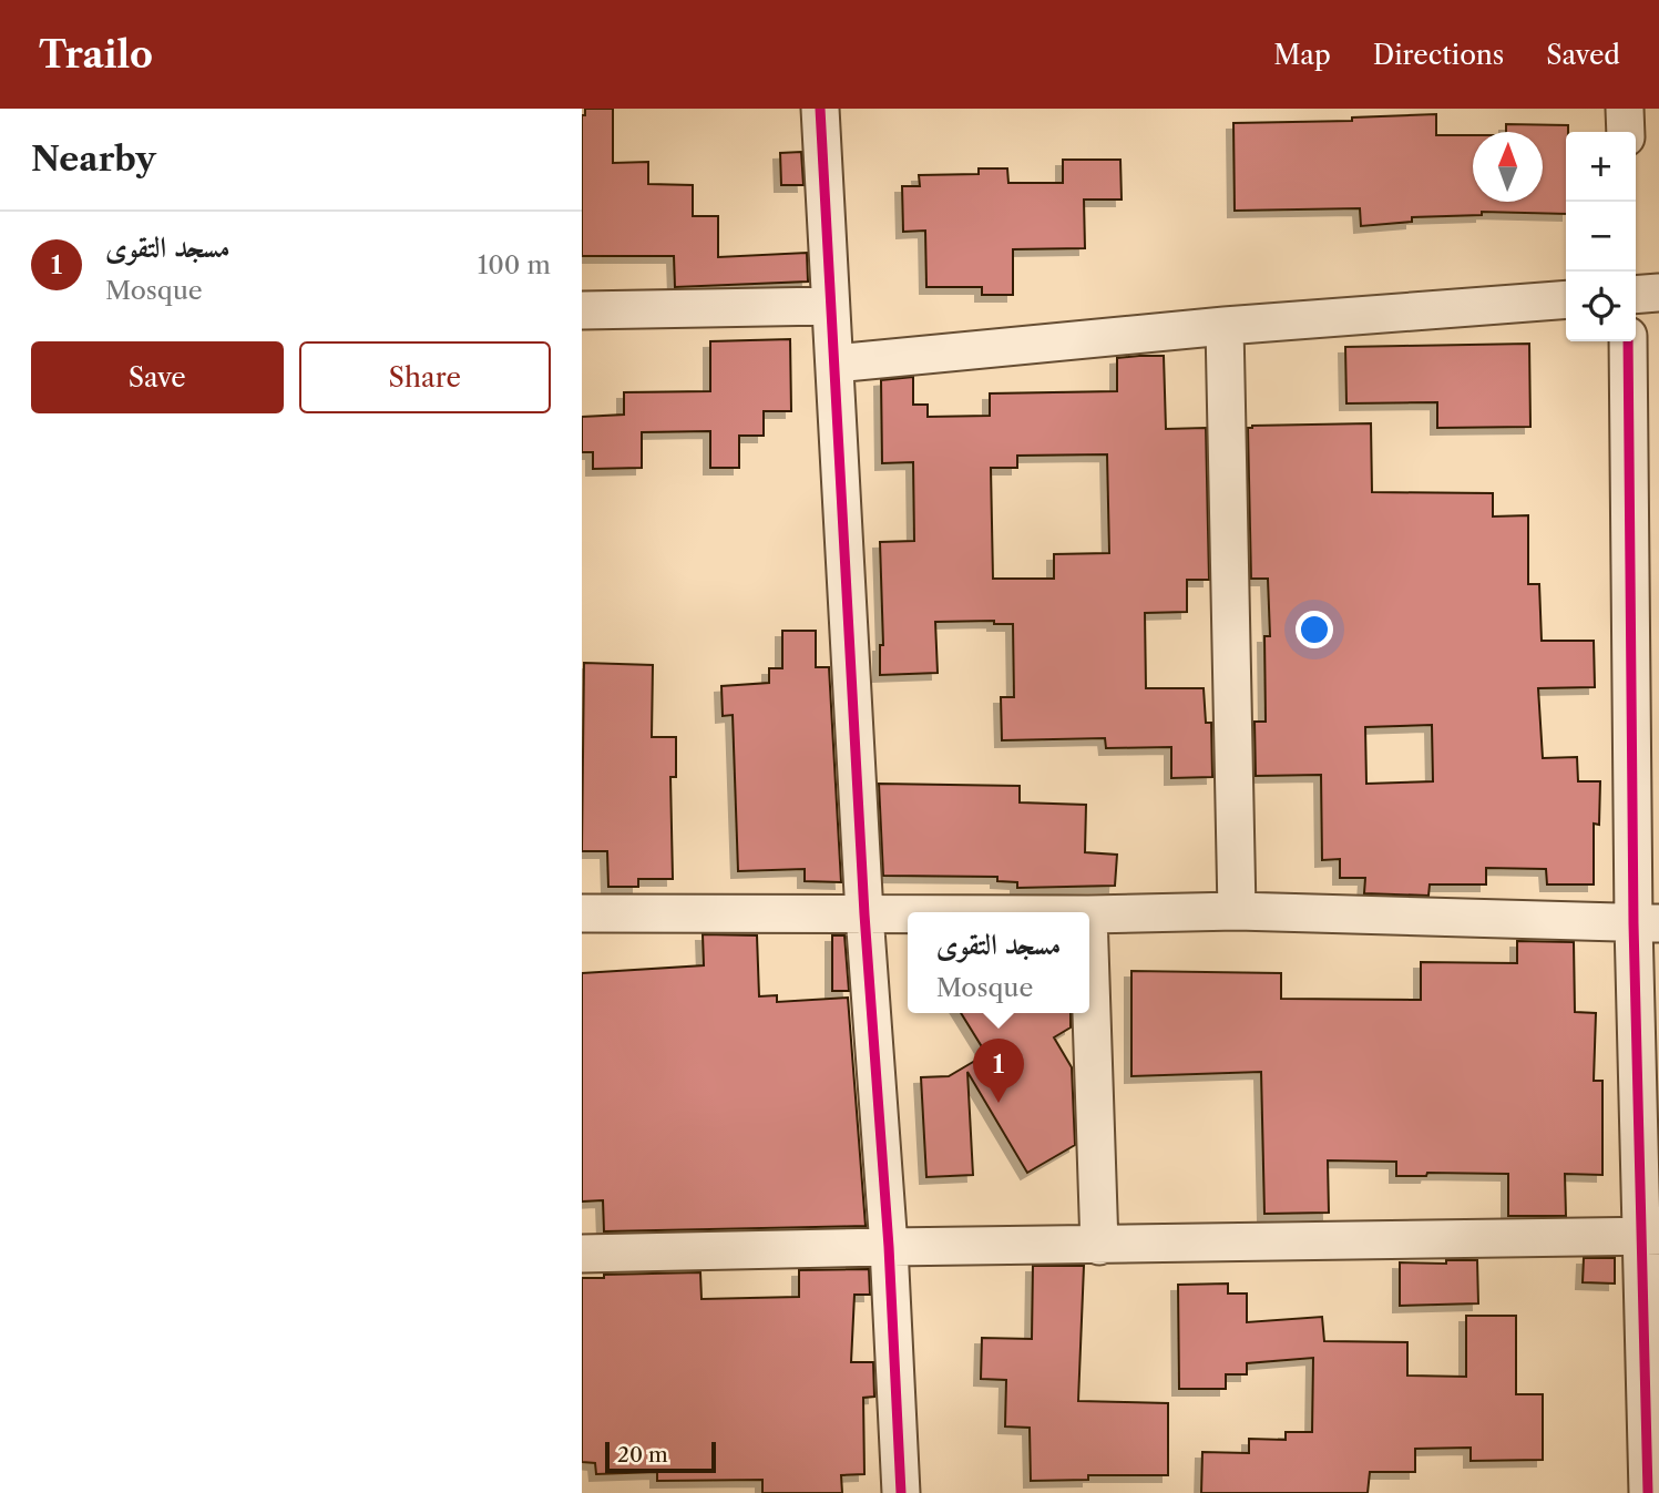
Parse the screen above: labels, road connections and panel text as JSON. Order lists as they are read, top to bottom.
{
  "scale_bar": "20 m",
  "north": "top",
  "page": {
    "header": "Trailo",
    "nav": ["Map", "Directions", "Saved"],
    "heading": "Nearby",
    "map_buttons": ["+", "−"],
    "list": [
      {
        "mark": "1",
        "name": "مسجد التقوى",
        "note": "Mosque",
        "value": "100 m"
      }
    ],
    "buttons": ["Save", "Share"],
    "popup": ["مسجد التقوى", "Mosque"],
    "pins": "1",
    "scale": "20 m"
  }
}
